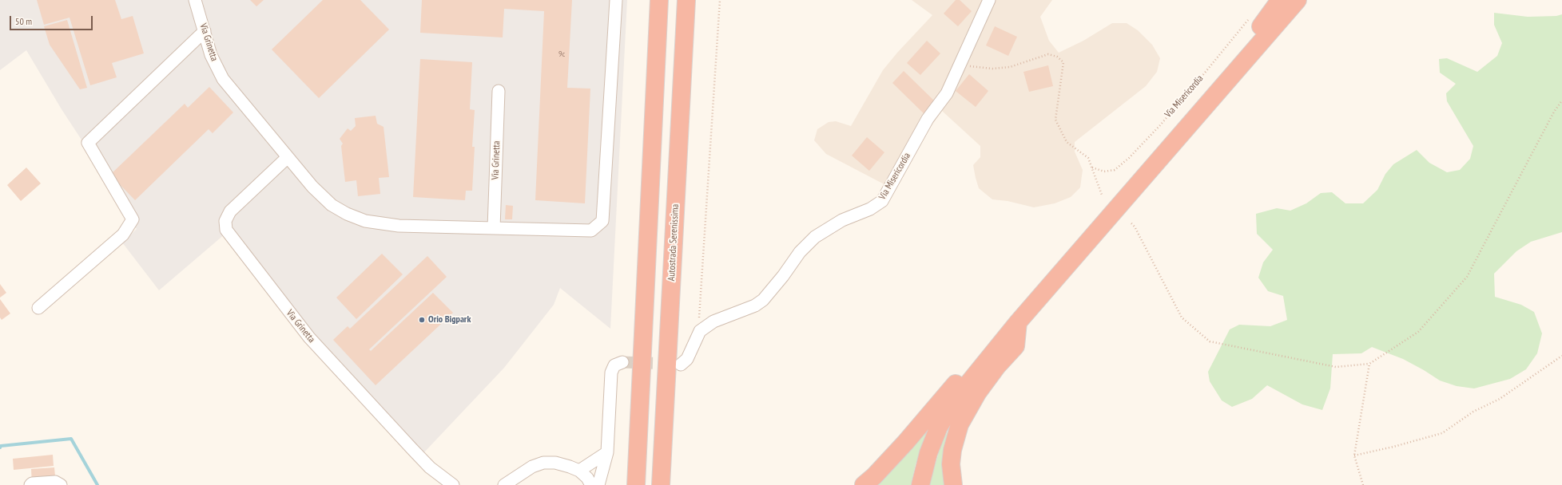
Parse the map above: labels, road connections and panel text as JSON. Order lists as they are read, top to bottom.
{
  "streets": {
    "highway": ["Autostrada Serenissima"],
    "street": ["Via Grinetta", "Via Misericordia"]
  },
  "places": ["Orio Bigpark"],
  "house_numbers": ["9c"],
  "scale_bar": "50 m"
}
